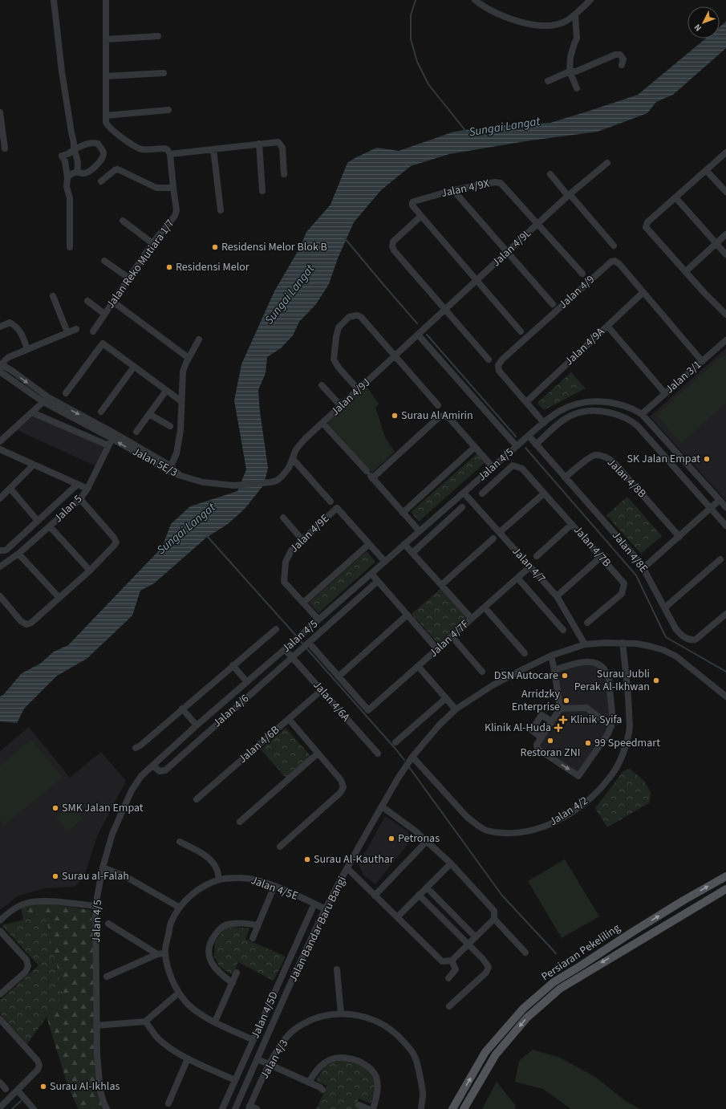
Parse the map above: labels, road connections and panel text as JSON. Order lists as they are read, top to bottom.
{
  "streets": {
    "main road": ["Persiaran Pekeliling"],
    "street": [
      "Jalan 4/9X",
      "Jalan 4/9L",
      "Jalan Reko Mutiara 1/7",
      "Jalan 4/9",
      "Jalan 4/9A",
      "Jalan 3/1",
      "Jalan 4/9J",
      "Jalan 5E/3",
      "Jalan 4/5",
      "Jalan 4/8B",
      "Jalan 5",
      "Jalan 4/9E",
      "Jalan 4/7B",
      "Jalan 4/8E",
      "Jalan 4/7",
      "Jalan 4/7F",
      "Jalan 4/6A",
      "Jalan 4/6",
      "Jalan 4/6B",
      "Jalan 4/2",
      "Jalan 4/5E",
      "Jalan Bandar Baru Bangi",
      "Jalan 4/5D",
      "Jalan 4/3"
    ]
  },
  "crossings": [
    ["Jalan 4/9X", "Jalan 4/9L"],
    ["Jalan 4/9L", "Jalan 4/9J"],
    ["Jalan 4/9", "Jalan 4/9A"],
    ["Jalan 4/9", "Jalan 3/1"],
    ["Jalan 4/9", "Jalan 4/5"],
    ["Jalan 3/1", "Jalan 4/5"],
    ["Jalan 4/9J", "Jalan 5E/3"],
    ["Jalan 5E/3", "Jalan 5"],
    ["Jalan 4/5", "Jalan 4/9E"],
    ["Jalan 4/5", "Jalan 4/8E"],
    ["Jalan 4/5", "Jalan 4/7"],
    ["Jalan 4/5", "Jalan 4/6A"],
    ["Jalan 4/5", "Jalan 4/6"],
    ["Jalan 4/8B", "Jalan 4/8E"],
    ["Jalan 4/7", "Jalan 4/7F"],
    ["Jalan 4/7", "Jalan Bandar Baru Bangi"],
    ["Jalan 4/6A", "Jalan 4/6"],
    ["Jalan 4/6A", "Jalan 4/6B"],
    ["Jalan 4/2", "Jalan Bandar Baru Bangi"],
    ["Jalan 4/5E", "Jalan Bandar Baru Bangi"],
    ["Jalan 4/5E", "Jalan 4/5D"]
  ],
  "water": ["Sungai Langat"],
  "places": {
    "other": [
      "Residensi Melor Blok B",
      "Residensi Melor",
      "Surau Al Amirin",
      "SK Jalan Empat",
      "DSN Autocare",
      "Surau Jubli Perak Al-Ikhwan",
      "Arridzky Enterprise",
      "Restoran ZNI",
      "99 Speedmart",
      "SMK Jalan Empat",
      "Petronas",
      "Surau Al-Kauthar",
      "Surau al-Falah",
      "Surau Al-Ikhlas"
    ],
    "health": ["Klinik Syifa", "Klinik Al-Huda"]
  },
  "north": "bottom left"
}
